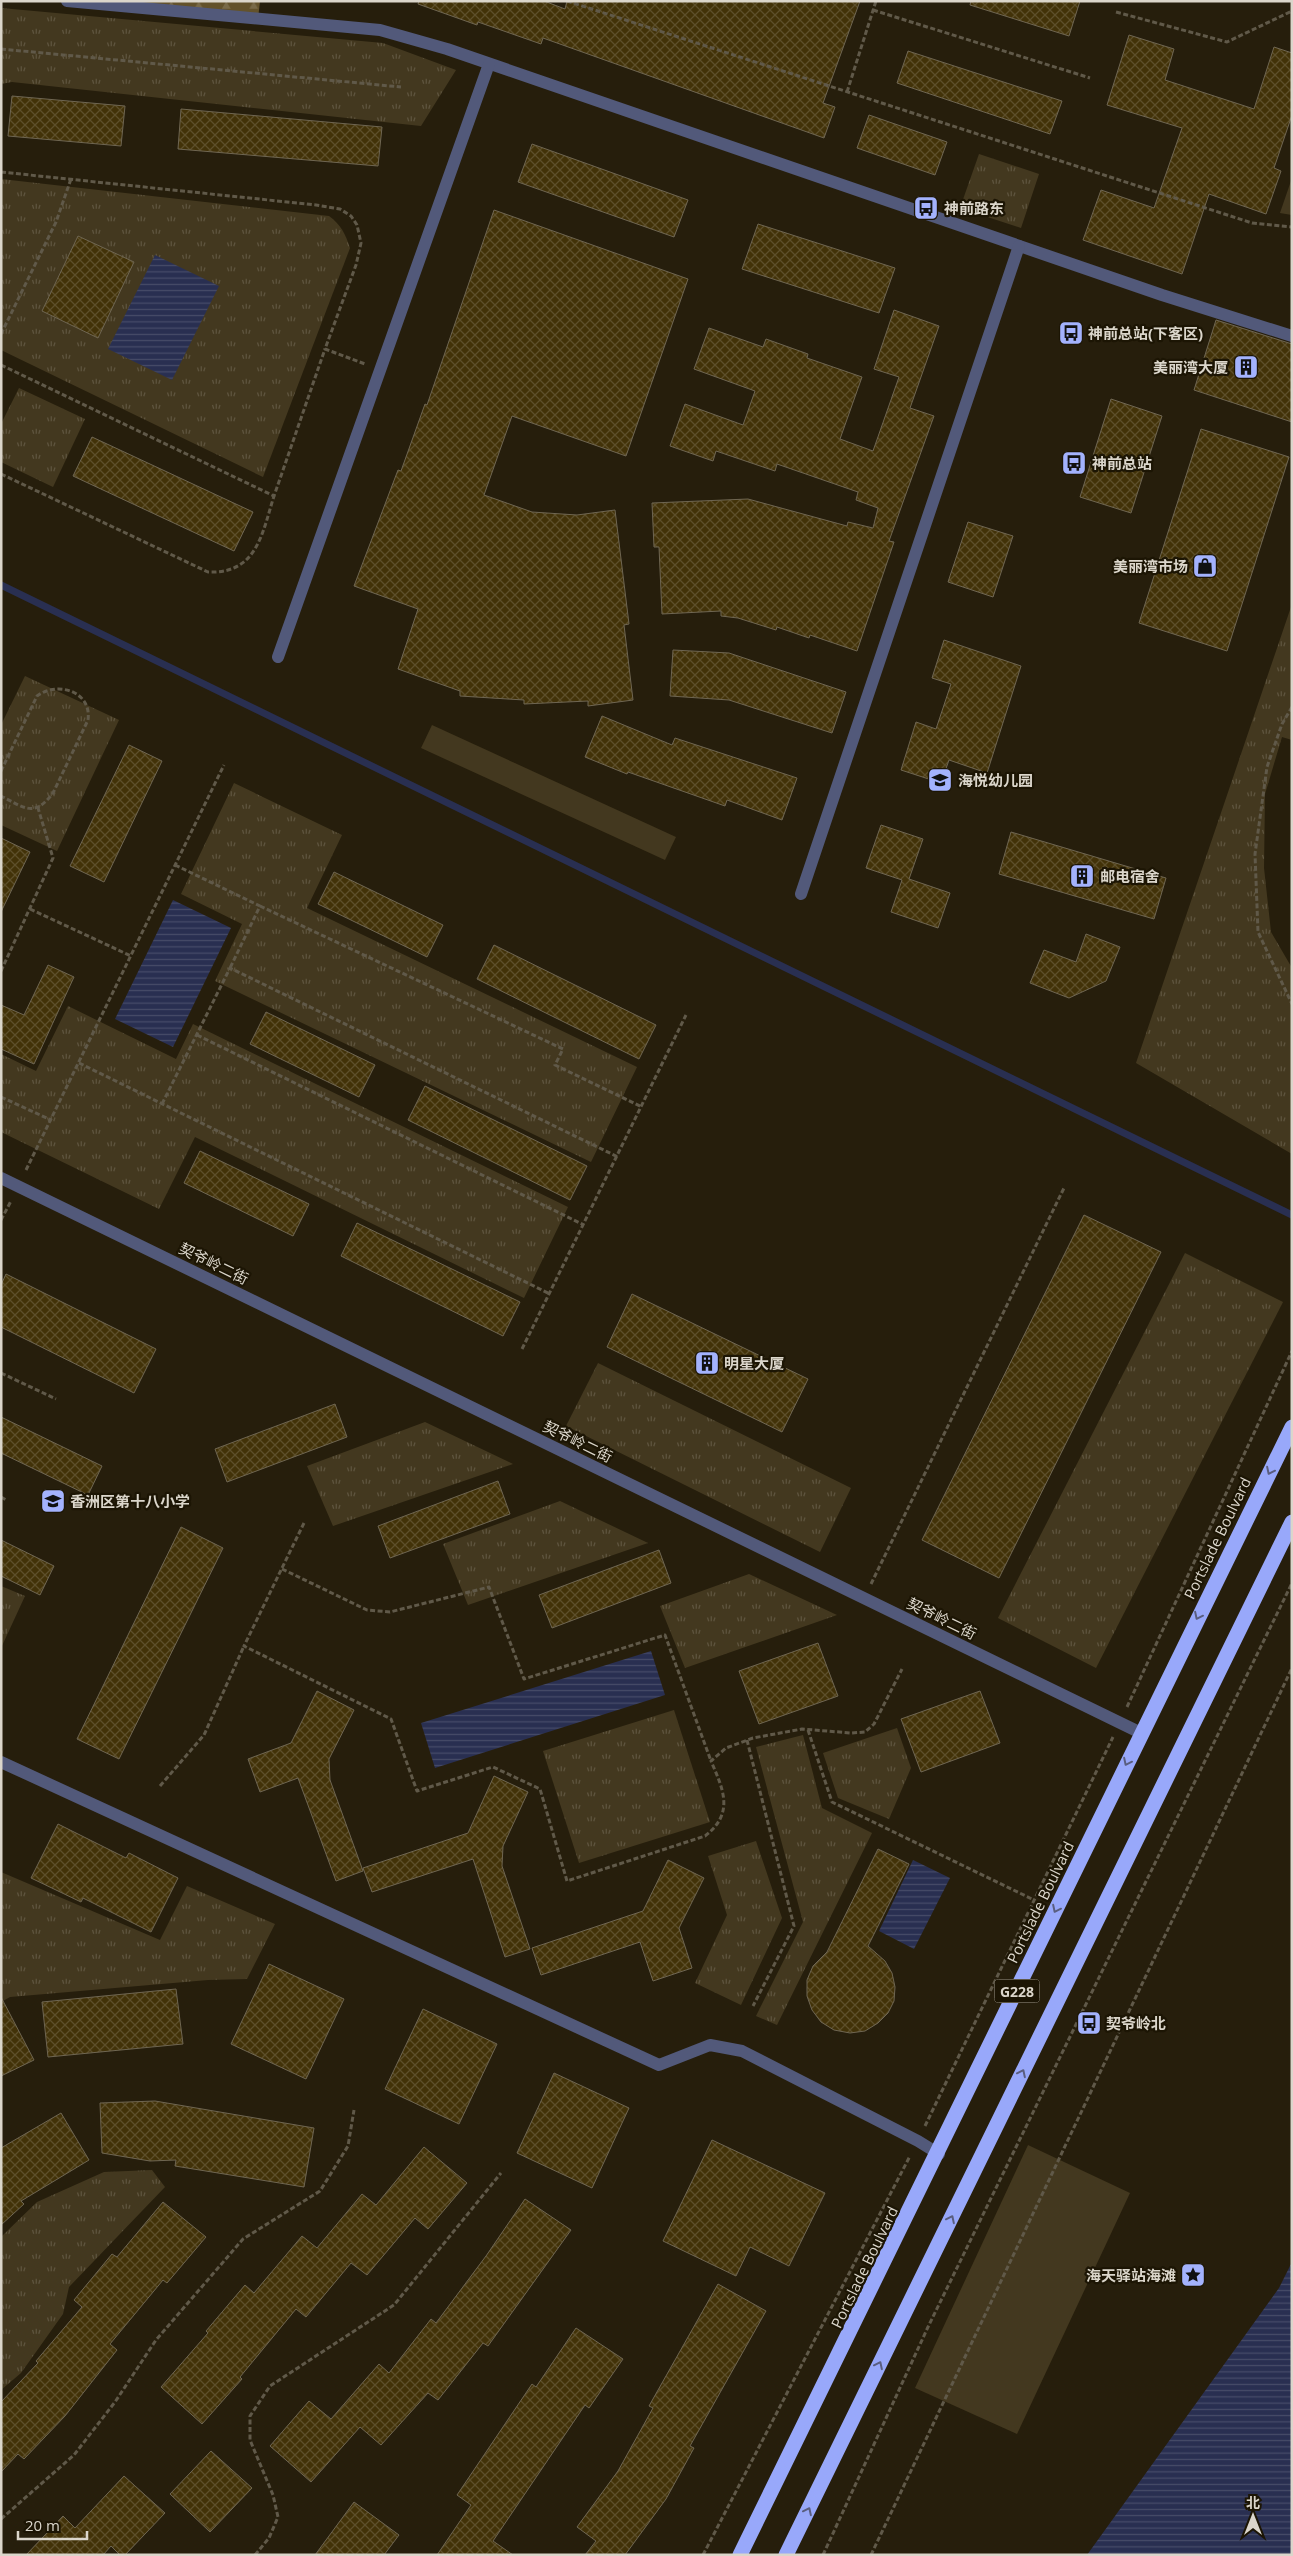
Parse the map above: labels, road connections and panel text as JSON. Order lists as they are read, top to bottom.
{
  "streets": {
    "highway": ["Portslade Boulvard", "G228"],
    "street": ["契爷岭二街"]
  },
  "crossings": [
    ["契爷岭二街", "Portslade Boulvard"]
  ],
  "places": {
    "bus stop": [
      "神前路东",
      "神前总站(下客区)",
      "神前总站",
      "契爷岭北"
    ],
    "building": ["美丽湾大厦", "邮电宿舍", "明星大厦"],
    "shop": ["美丽湾市场"],
    "school or university": ["海悦幼儿园", "香洲区第十八小学"],
    "place": ["海天驿站海滩"]
  },
  "scale_bar": "20 m",
  "north": "top"
}
